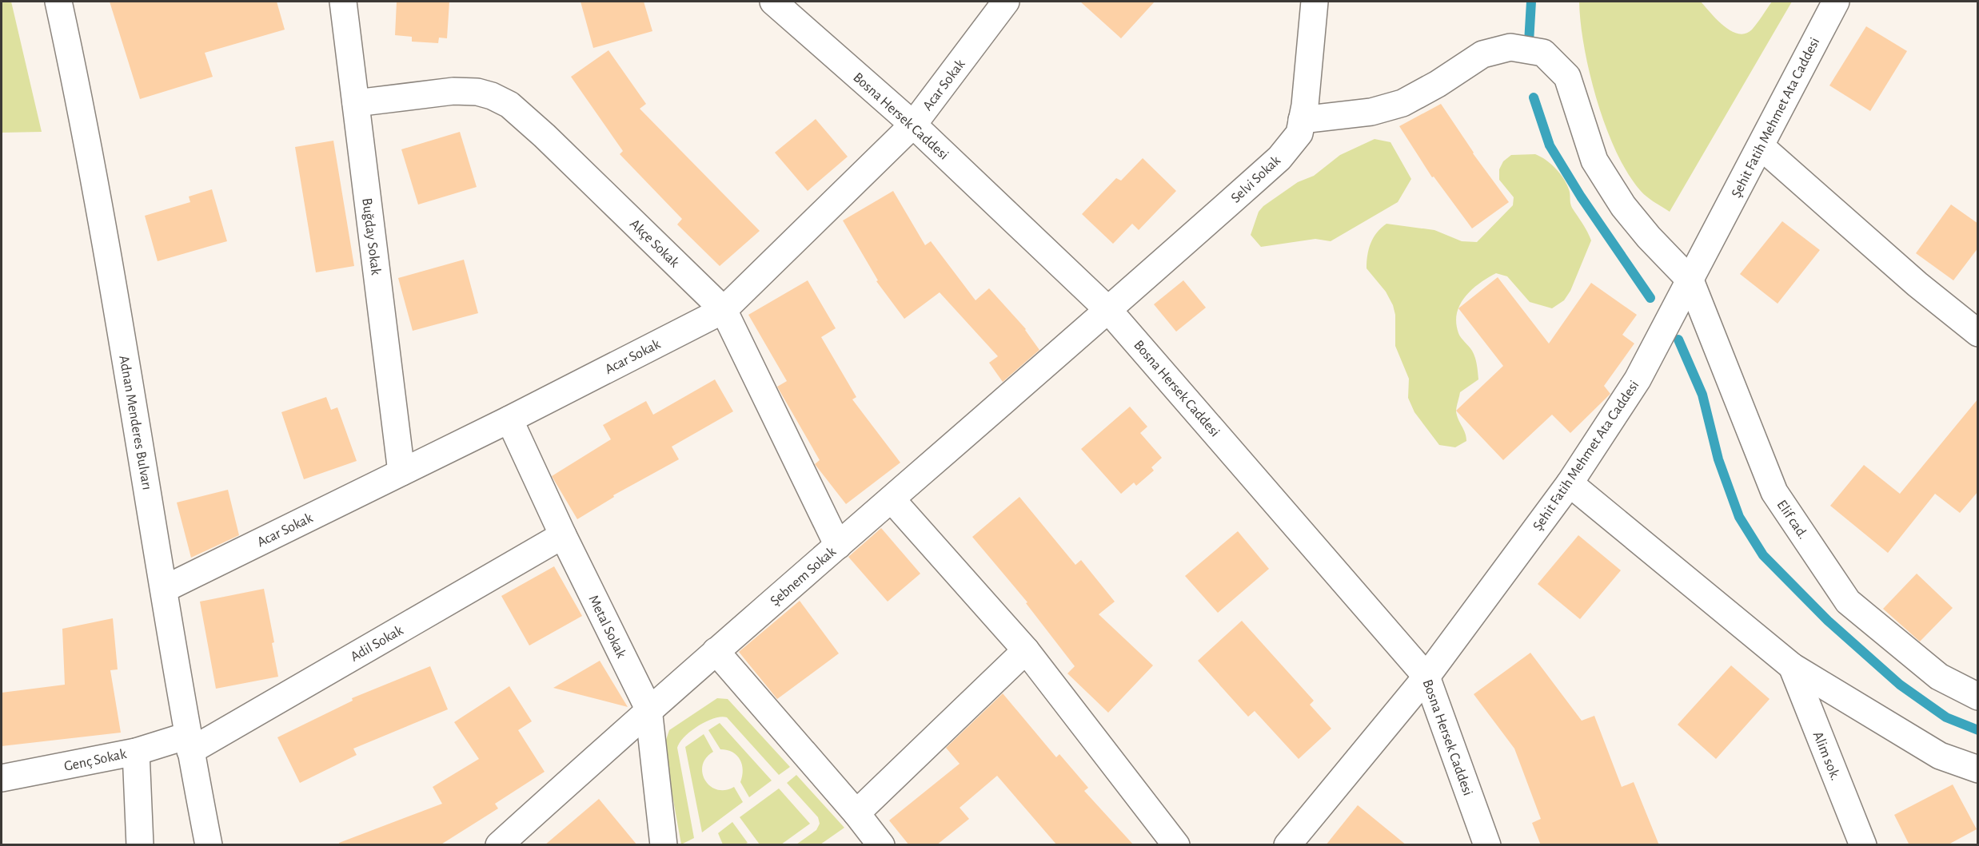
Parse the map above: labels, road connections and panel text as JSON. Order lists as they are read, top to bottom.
{
  "streets": {
    "street": [
      "Acar Sokak",
      "Bosna Hersek Caddesi",
      "Şehit Fatih Mehmet Ata Caddesi",
      "Selvi Sokak",
      "Buğday Sokak",
      "Akçe Sokak",
      "Adnan Menderes Bulvarı",
      "Elif cad.",
      "Şebnem Sokak",
      "Metal Sokak",
      "Adil Sokak",
      "Alim sok.",
      "Genç Sokak"
    ]
  },
  "crossings": [
    ["Acar Sokak", "Bosna Hersek Caddesi"],
    ["Acar Sokak", "Buğday Sokak"],
    ["Acar Sokak", "Akçe Sokak"],
    ["Acar Sokak", "Adnan Menderes Bulvarı"],
    ["Acar Sokak", "Metal Sokak"],
    ["Bosna Hersek Caddesi", "Şehit Fatih Mehmet Ata Caddesi"],
    ["Bosna Hersek Caddesi", "Selvi Sokak"],
    ["Bosna Hersek Caddesi", "Şebnem Sokak"],
    ["Şehit Fatih Mehmet Ata Caddesi", "Elif cad."],
    ["Selvi Sokak", "Şebnem Sokak"],
    ["Buğday Sokak", "Akçe Sokak"],
    ["Akçe Sokak", "Şebnem Sokak"],
    ["Adnan Menderes Bulvarı", "Adil Sokak"],
    ["Adnan Menderes Bulvarı", "Genç Sokak"],
    ["Şebnem Sokak", "Metal Sokak"],
    ["Metal Sokak", "Adil Sokak"],
    ["Adil Sokak", "Genç Sokak"]
  ]
}
